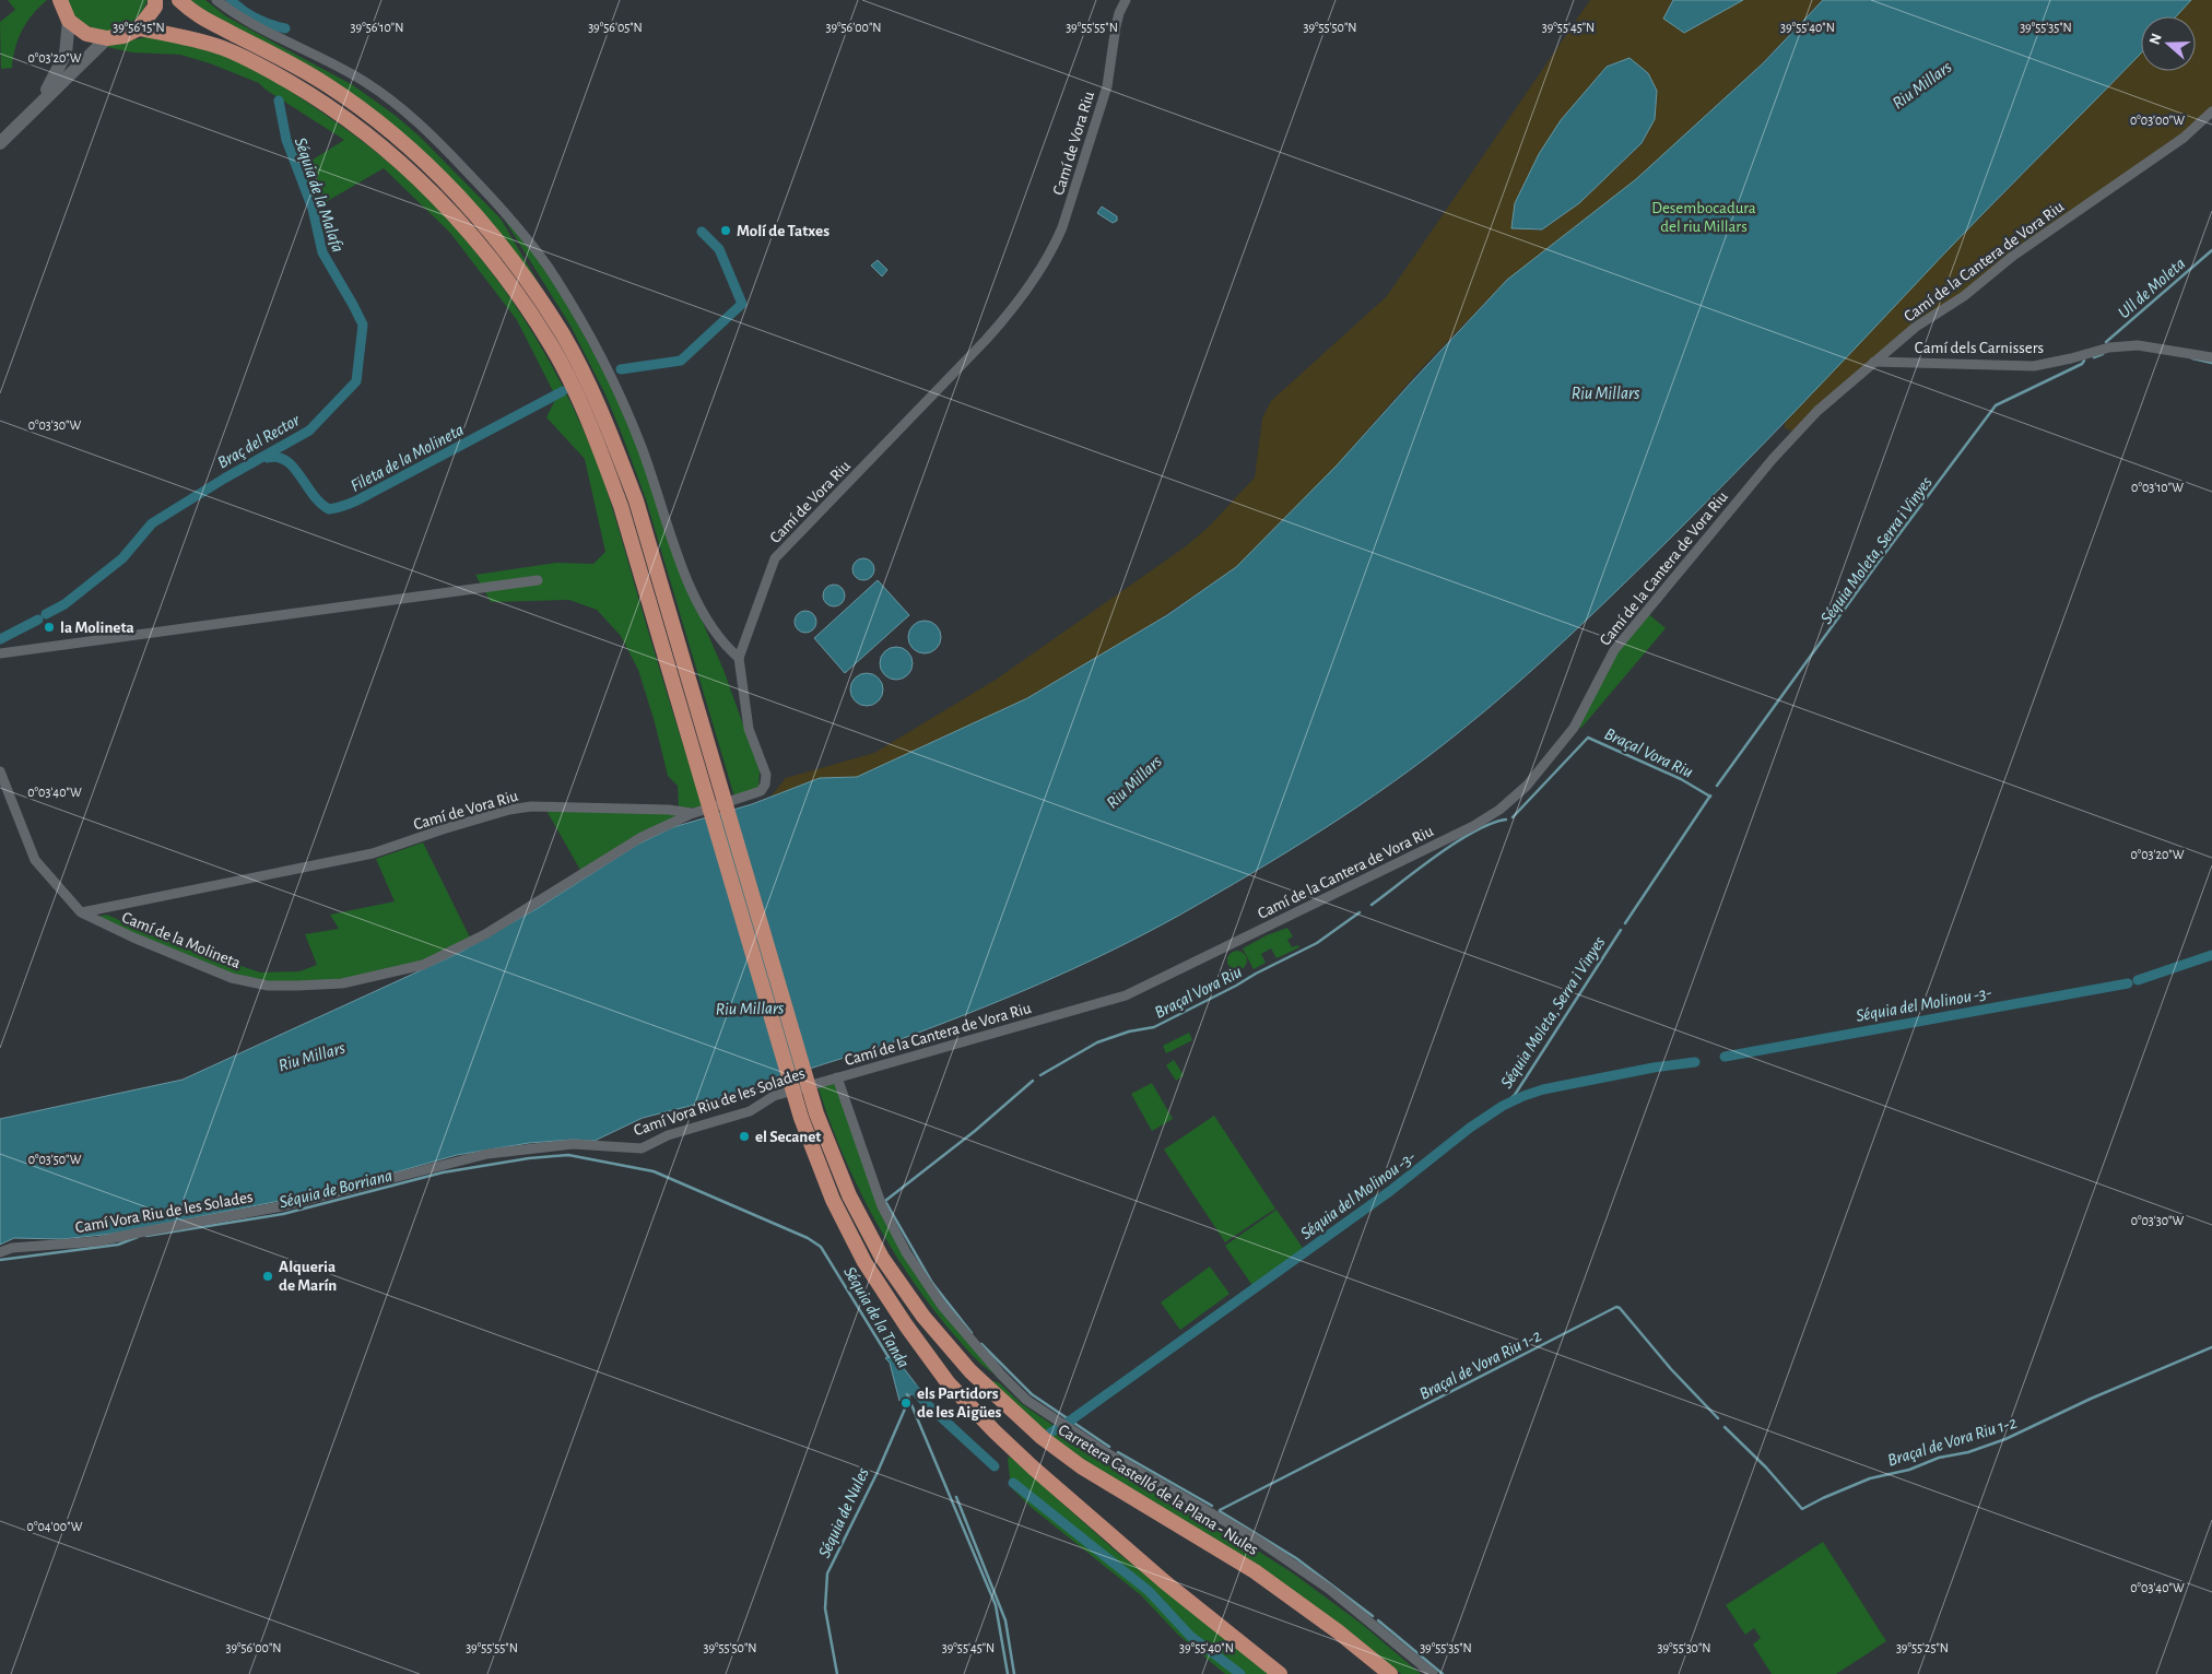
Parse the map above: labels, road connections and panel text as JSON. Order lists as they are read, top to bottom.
{
  "streets": {
    "main road": ["Carretera Castelló de la Plana - Nules"],
    "street": [
      "Camí de Vora Riu",
      "Camí de la Cantera de Vora Riu",
      "Camí dels Carnissers",
      "Camí de la Molineta",
      "Camí Vora Riu de les Solades"
    ]
  },
  "crossings": [
    ["Camí de Vora Riu", "Camí de la Molineta"],
    ["Camí de la Cantera de Vora Riu", "Camí dels Carnissers"],
    ["Camí de la Cantera de Vora Riu", "Camí Vora Riu de les Solades"]
  ],
  "water": [
    "Riu Millars",
    "Séquia de la Malafa",
    "Ull de Moleta",
    "Braç del Rector",
    "Fileta de la Molineta",
    "Séquia Moleta, Serra i Vinyes",
    "Braçal Vora Riu",
    "Séquia del Molinou -3-",
    "Séquia de Borriana",
    "Séquia de la Tanda",
    "Braçal de Vora Riu 1-2",
    "Séquia de Nules"
  ],
  "parks": ["Desembocadura del riu Millars"],
  "places": [
    "Molí de Tatxes",
    "la Molineta",
    "el Secanet",
    "Alqueria de Marín",
    "els Partidors de les Aigües"
  ],
  "north": "left",
  "coordinates": [
    "39°56'15\"N",
    "39°56'10\"N",
    "39°56'05\"N",
    "39°56'00\"N",
    "39°55'55\"N",
    "39°55'50\"N",
    "39°55'45\"N",
    "39°55'40\"N",
    "39°55'35\"N",
    "0°03'20\"W",
    "0°03'00\"W",
    "0°03'30\"W",
    "0°03'10\"W",
    "0°03'40\"W",
    "0°03'50\"W",
    "0°04'00\"W",
    "39°55'30\"N",
    "39°55'25\"N"
  ]
}
